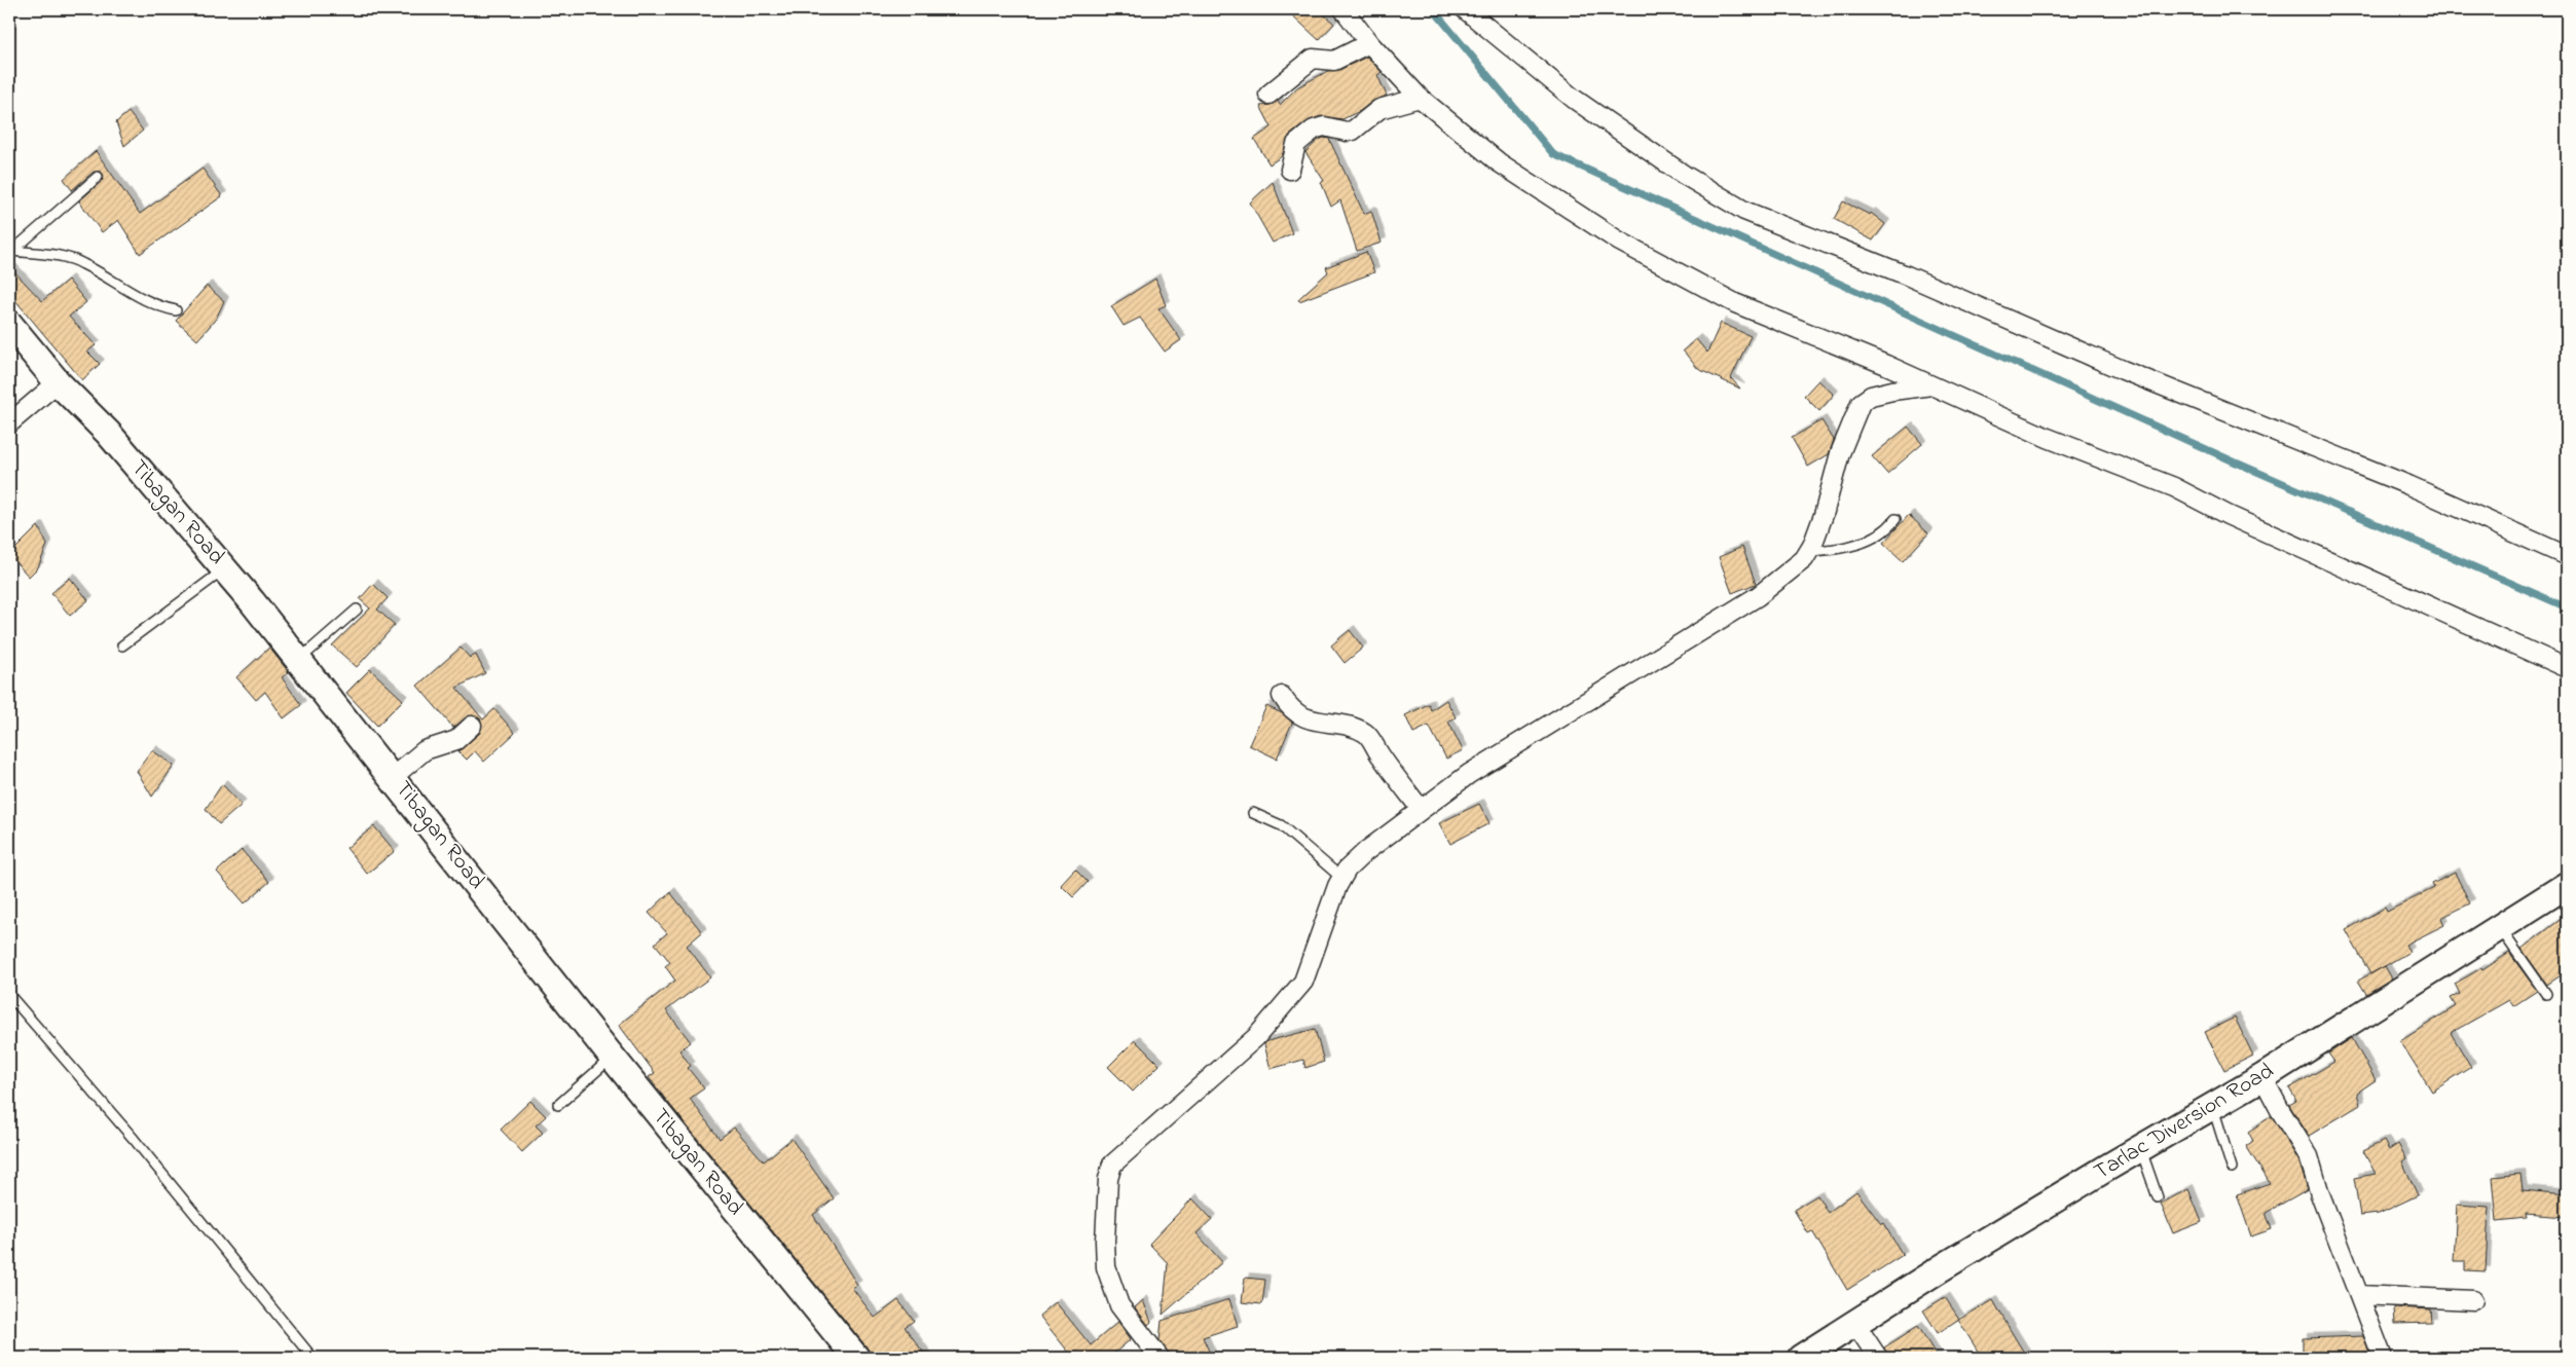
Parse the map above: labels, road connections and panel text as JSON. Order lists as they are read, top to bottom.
{
  "streets": {
    "main road": ["Tibagan Road", "Tarlac Diversion Road"]
  }
}
